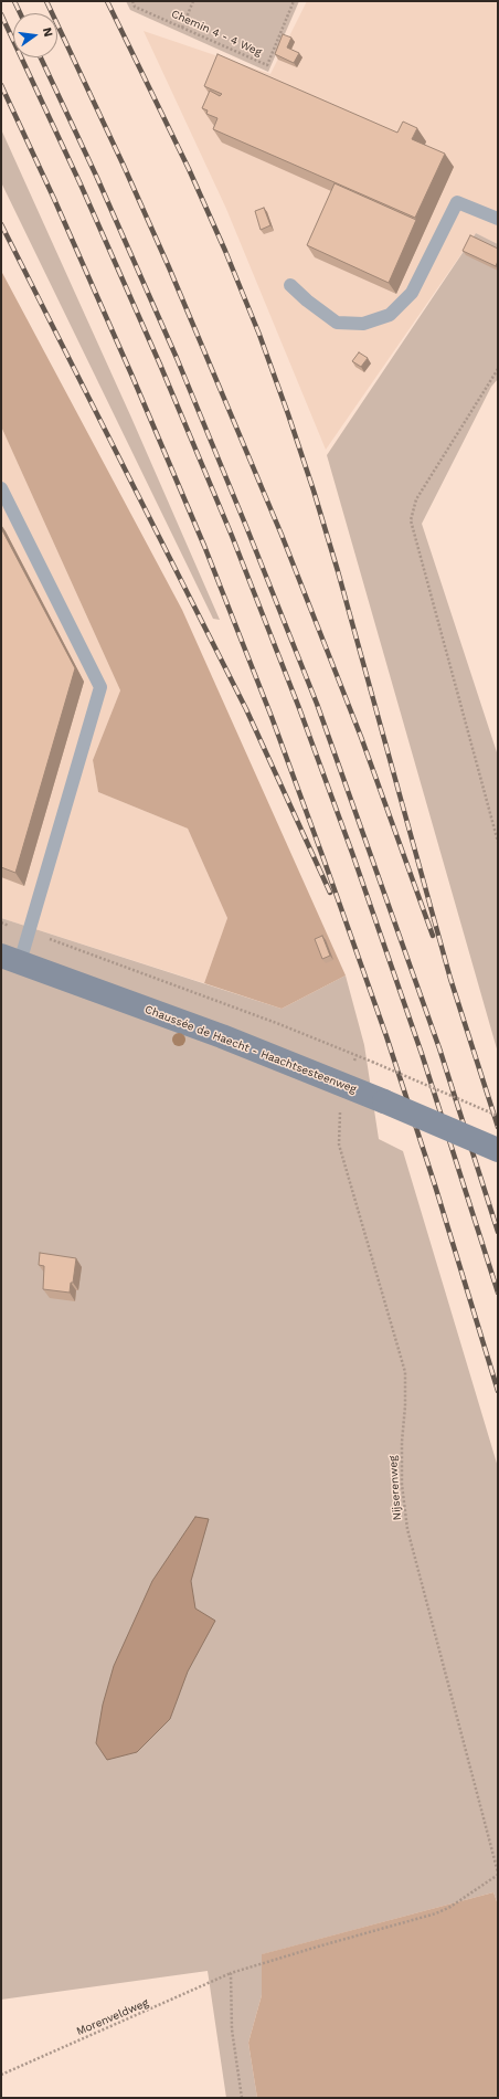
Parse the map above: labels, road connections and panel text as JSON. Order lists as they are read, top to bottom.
{
  "streets": {
    "main road": ["Chaussée de Haecht - Haachtsesteenweg"],
    "path": ["Chemin 4 - 4 Weg", "Nijserenweg", "Morenveldweg"]
  },
  "crossings": [
    ["Nijserenweg", "Morenveldweg"]
  ],
  "north": "right"
}
